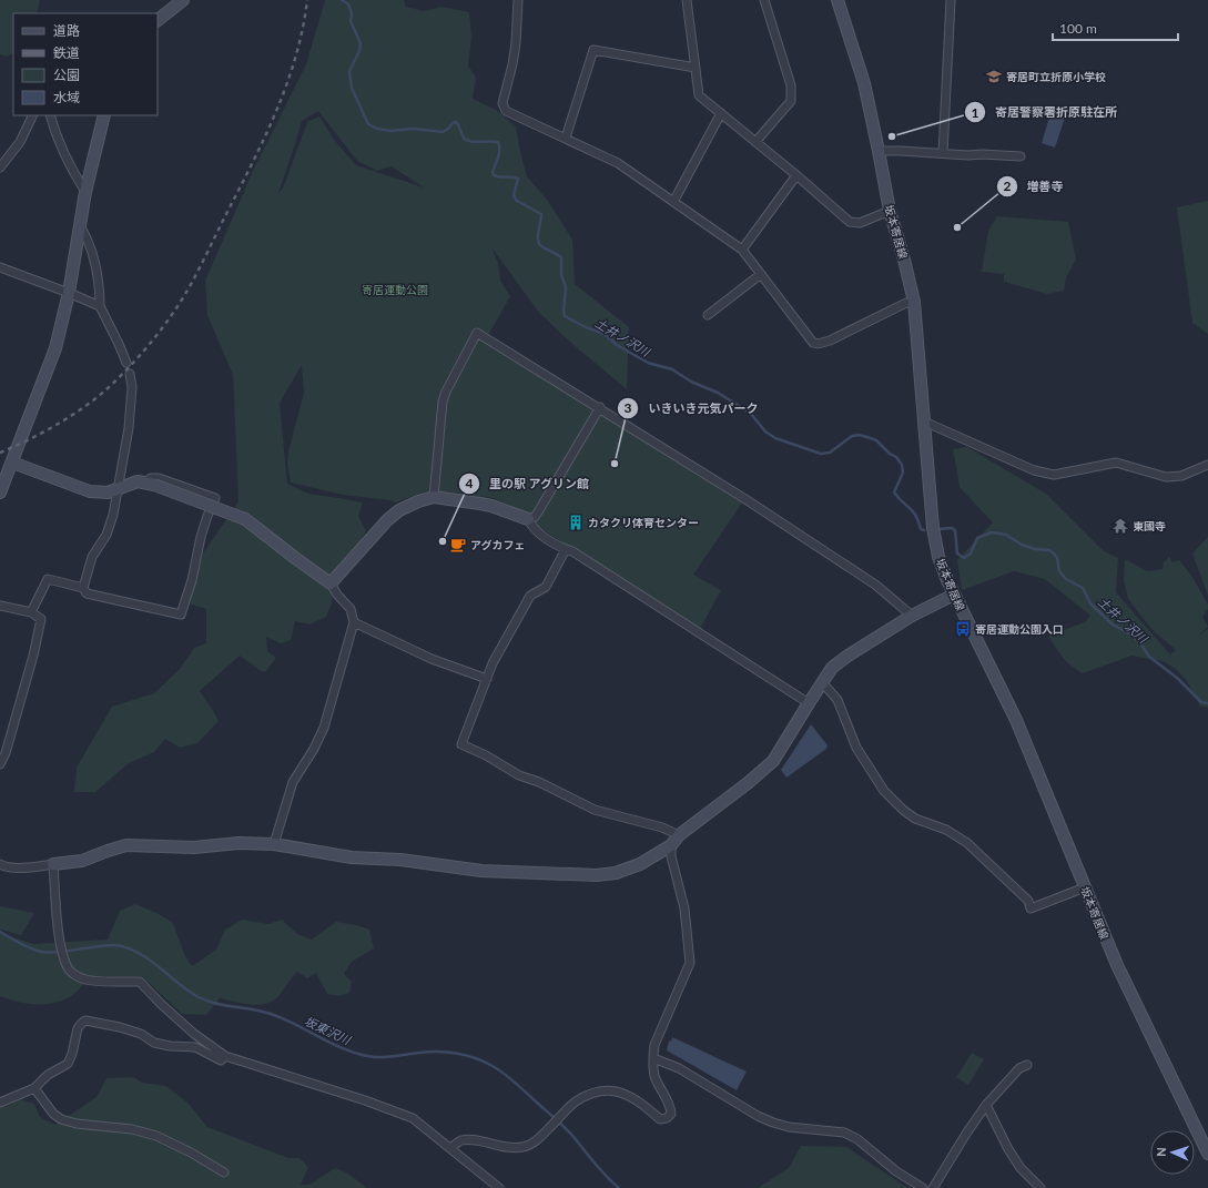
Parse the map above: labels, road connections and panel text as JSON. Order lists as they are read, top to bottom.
{
  "streets": {
    "street": ["坂本寄居線"]
  },
  "water": ["土井ノ沢川", "坂東沢川"],
  "parks": ["寄居運動公園"],
  "places": {
    "school or university": ["寄居町立折原小学校"],
    "other": [
      "寄居警察署折原駐在所",
      "増善寺",
      "いきいき元気パーク",
      "里の駅 アグリン館"
    ],
    "building": ["カタクリ体育センター"],
    "temple": ["東國寺"],
    "cafe": ["アグカフェ"],
    "bus stop": ["寄居運動公園入口"]
  },
  "legend": [
    "道路",
    "鉄道",
    "公園",
    "水域"
  ],
  "scale_bar": "100 m",
  "north": "left"
}
